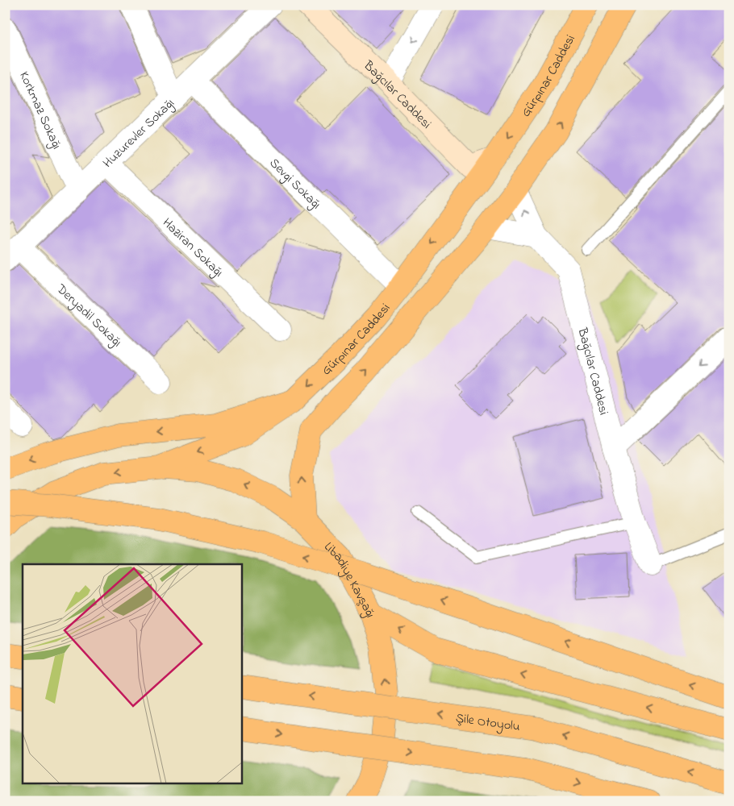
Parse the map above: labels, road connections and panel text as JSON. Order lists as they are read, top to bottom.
{
  "streets": {
    "main road": ["Gürpınar Caddesi", "Libadiye Kavşağı", "Şile Otoyolu"],
    "street": [
      "Bağcılar Caddesi",
      "Korkmaz Sokağı",
      "Huzurevler Sokağı",
      "Sevgi Sokağı",
      "Haziran Sokağı",
      "Deryadil Sokağı"
    ]
  },
  "crossings": [
    ["Gürpınar Caddesi", "Bağcılar Caddesi"],
    ["Gürpınar Caddesi", "Sevgi Sokağı"],
    ["Gürpınar Caddesi", "Libadiye Kavşağı"],
    ["Korkmaz Sokağı", "Huzurevler Sokağı"],
    ["Huzurevler Sokağı", "Sevgi Sokağı"],
    ["Huzurevler Sokağı", "Haziran Sokağı"],
    ["Huzurevler Sokağı", "Deryadil Sokağı"]
  ]
}
